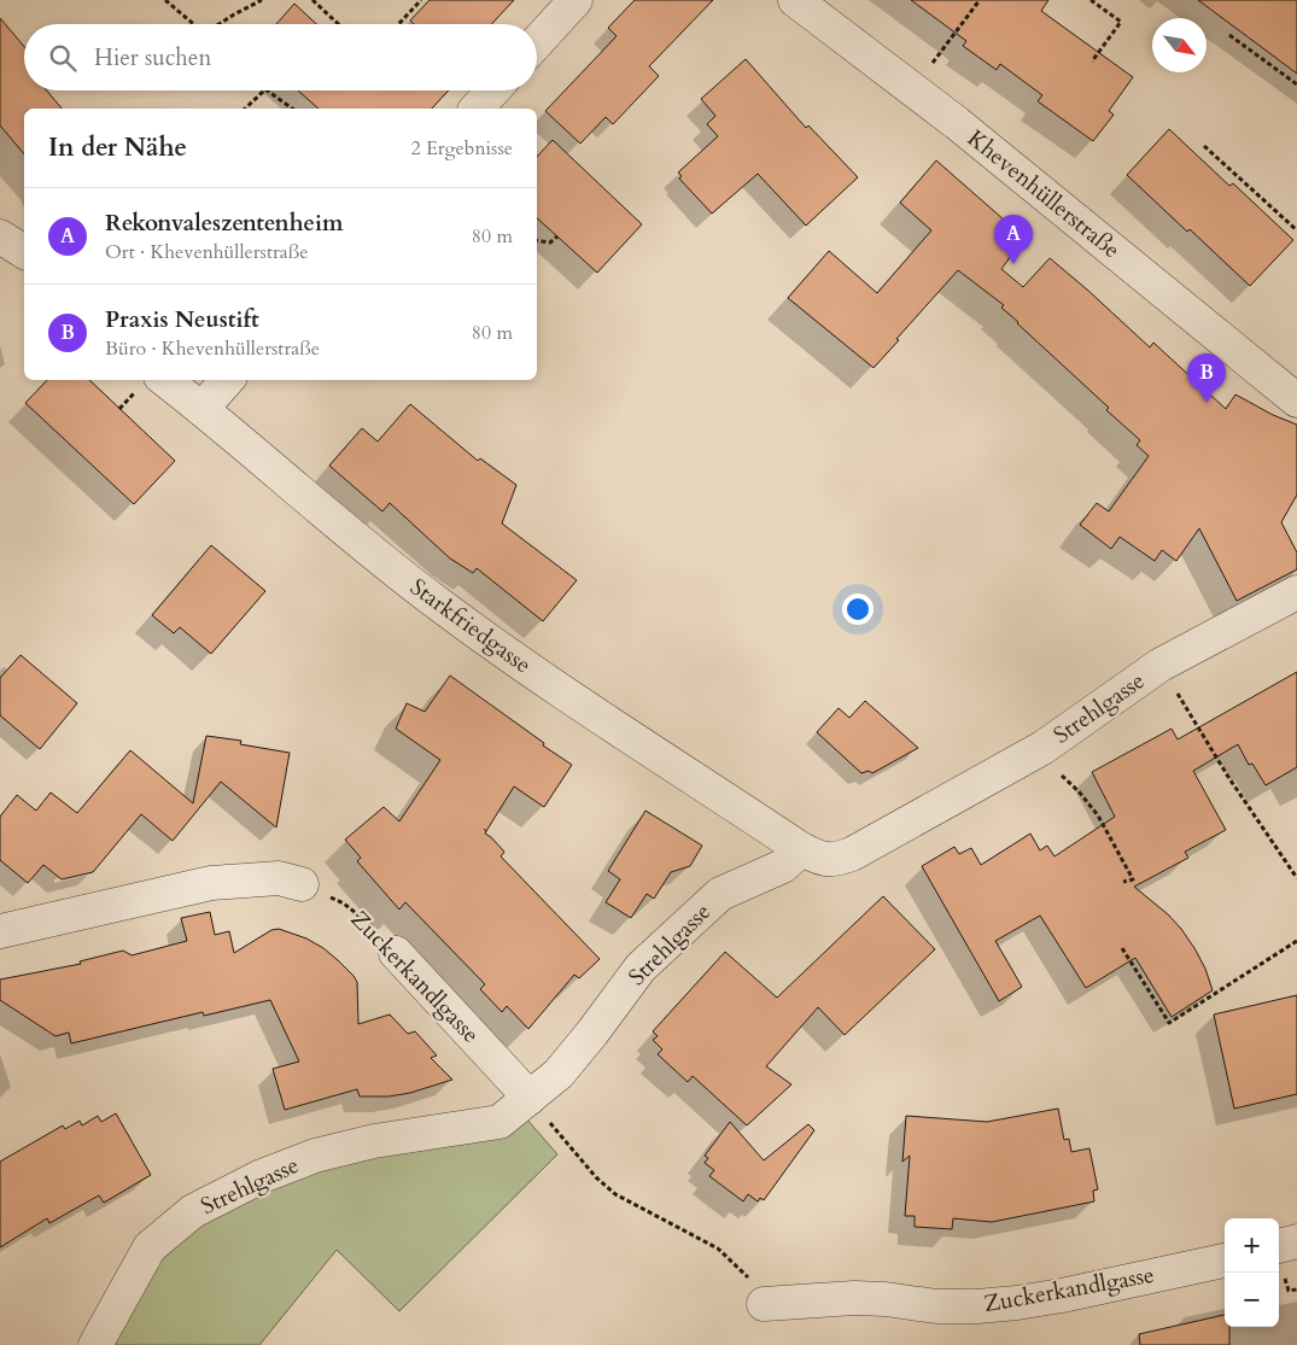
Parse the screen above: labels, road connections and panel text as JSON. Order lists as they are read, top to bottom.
{
  "streets": {
    "street": [
      "Khevenhüllerstraße",
      "Starkfriedgasse",
      "Strehlgasse",
      "Zuckerkandlgasse"
    ]
  },
  "crossings": [
    ["Starkfriedgasse", "Strehlgasse"],
    ["Strehlgasse", "Zuckerkandlgasse"]
  ],
  "north": "bottom right",
  "page": {
    "search": "Hier suchen",
    "heading": ["In der Nähe", "2 Ergebnisse"],
    "list": [
      {
        "mark": "A",
        "name": "Rekonvaleszentenheim",
        "note": "Ort · Khevenhüllerstraße",
        "value": "80 m"
      },
      {
        "mark": "B",
        "name": "Praxis Neustift",
        "note": "Büro · Khevenhüllerstraße",
        "value": "80 m"
      }
    ],
    "pins": ["A", "B"],
    "map_buttons": ["+", "−"]
  }
}
